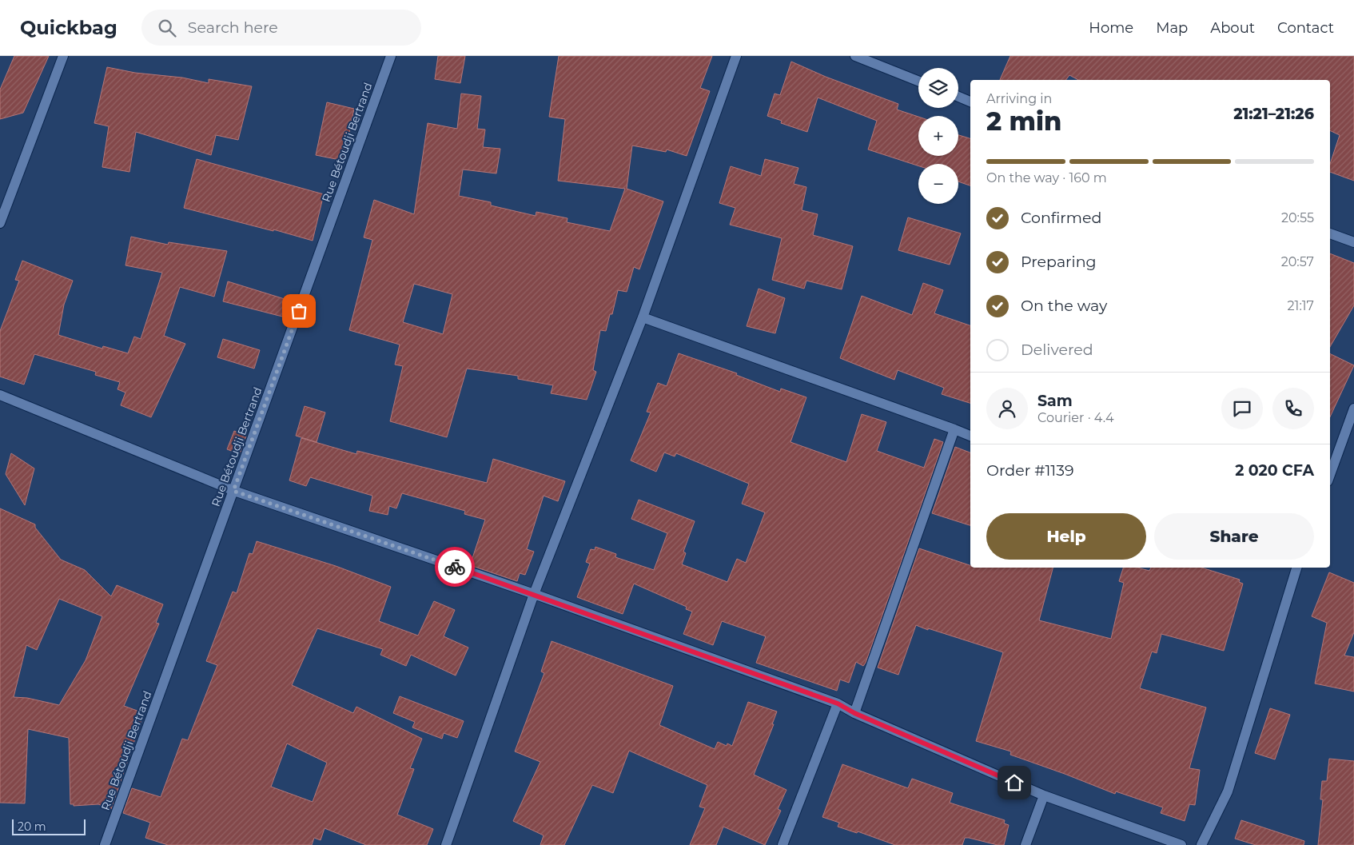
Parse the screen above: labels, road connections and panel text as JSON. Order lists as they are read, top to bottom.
{
  "streets": {
    "street": ["Rue Bétoudji Bertrand"]
  },
  "scale_bar": "20 m",
  "page": {
    "header": "Quickbag",
    "search": "Search here",
    "nav": [
      "Home",
      "Map",
      "About",
      "Contact"
    ],
    "map_buttons": ["+", "−"],
    "heading": ["2 min", "Arriving in", "21:21–21:26"],
    "panel": [
      "Sam",
      "Courier · 4.4",
      "Order #1139",
      "2 020 CFA"
    ],
    "bar": "On the way · 160 m",
    "list": [
      ["Confirmed", "20:55"],
      ["Preparing", "20:57"],
      ["On the way", "21:17"],
      "Delivered"
    ],
    "buttons": ["Help", "Share"],
    "scale": "20 m"
  }
}
